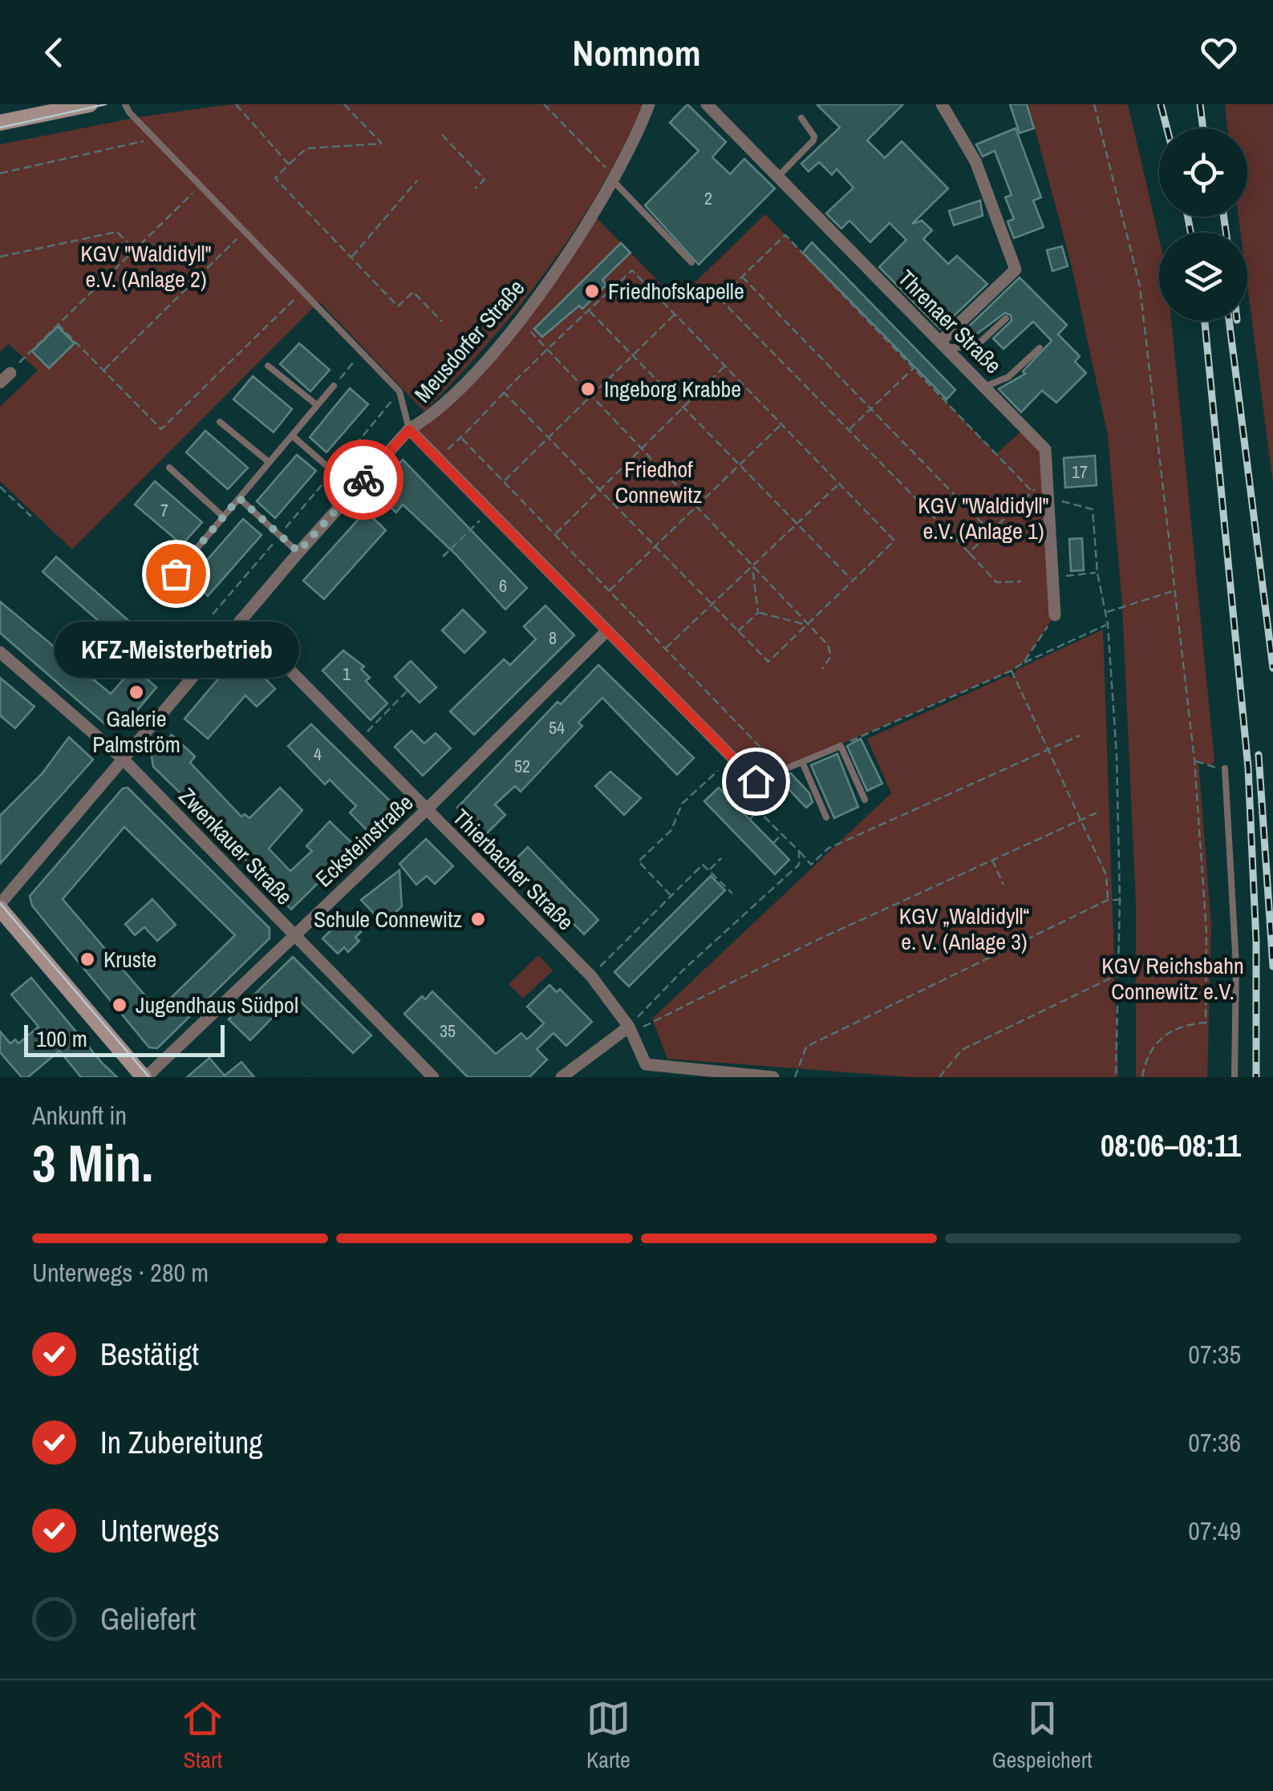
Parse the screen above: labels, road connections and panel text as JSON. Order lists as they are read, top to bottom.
{
  "streets": {
    "street": [
      "Threnaer Straße",
      "Meusdorfer Straße",
      "Ecksteinstraße",
      "Zwenkauer Straße",
      "Thierbacher Straße"
    ]
  },
  "crossings": [
    ["Meusdorfer Straße", "Zwenkauer Straße"],
    ["Meusdorfer Straße", "Thierbacher Straße"],
    ["Ecksteinstraße", "Zwenkauer Straße"],
    ["Ecksteinstraße", "Thierbacher Straße"]
  ],
  "parks": [
    "KGV \"Waldidyll\" e.V. (Anlage 2)",
    "Friedhof Connewitz",
    "KGV \"Waldidyll\" e.V. (Anlage 1)",
    "KGV „Waldidyll“ e. V. (Anlage 3)",
    "KGV Reichsbahn Connewitz e.V."
  ],
  "places": [
    "Friedhofskapelle",
    "Ingeborg Krabbe",
    "KFZ-Meisterbetrieb",
    "Galerie Palmström",
    "Schule Connewitz",
    "Kruste",
    "Jugendhaus Südpol"
  ],
  "house_numbers": [
    "2",
    "17",
    "7",
    "6",
    "8",
    "1",
    "54",
    "4",
    "52",
    "35"
  ],
  "scale_bar": "100 m",
  "page": {
    "header": "Nomnom",
    "bubble": "KFZ-Meisterbetrieb",
    "scale": "100 m",
    "heading": ["3 Min.", "Ankunft in", "08:06–08:11"],
    "bar": "Unterwegs · 280 m",
    "list": [
      ["Bestätigt", "07:35"],
      ["In Zubereitung", "07:36"],
      ["Unterwegs", "07:49"],
      "Geliefert"
    ],
    "tabs": ["Start", "Karte", "Gespeichert"]
  }
}
